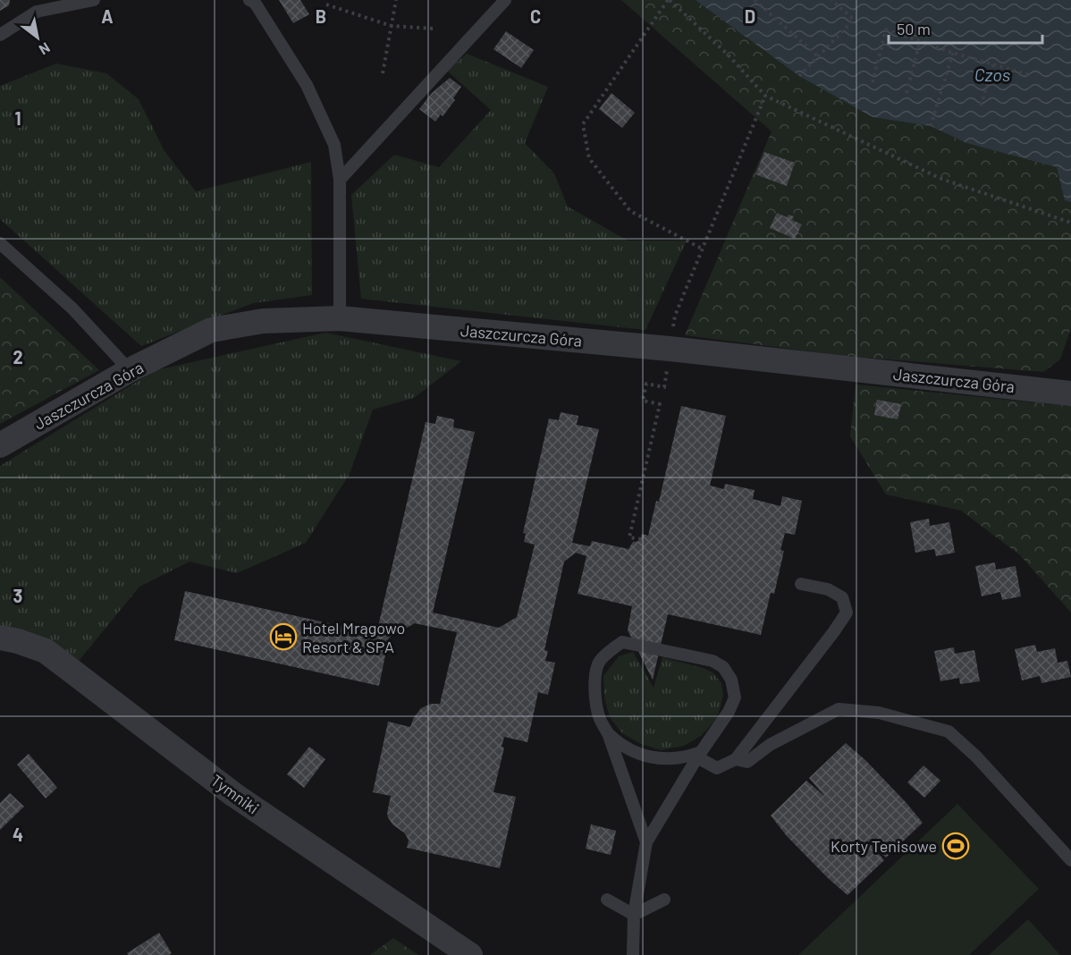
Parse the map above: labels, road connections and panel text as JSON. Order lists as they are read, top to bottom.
{
  "streets": {
    "street": ["Jaszczurcza Góra", "Tymniki"]
  },
  "water": ["Czos"],
  "places": {
    "hotel": ["Hotel Mrągowo Resort & SPA"],
    "sports": ["Korty Tenisowe"]
  },
  "scale_bar": "50 m",
  "north": "bottom right",
  "grid": {
    "columns": [
      "A",
      "B",
      "C",
      "D"
    ],
    "rows": [
      "1",
      "2",
      "3",
      "4"
    ]
  }
}
